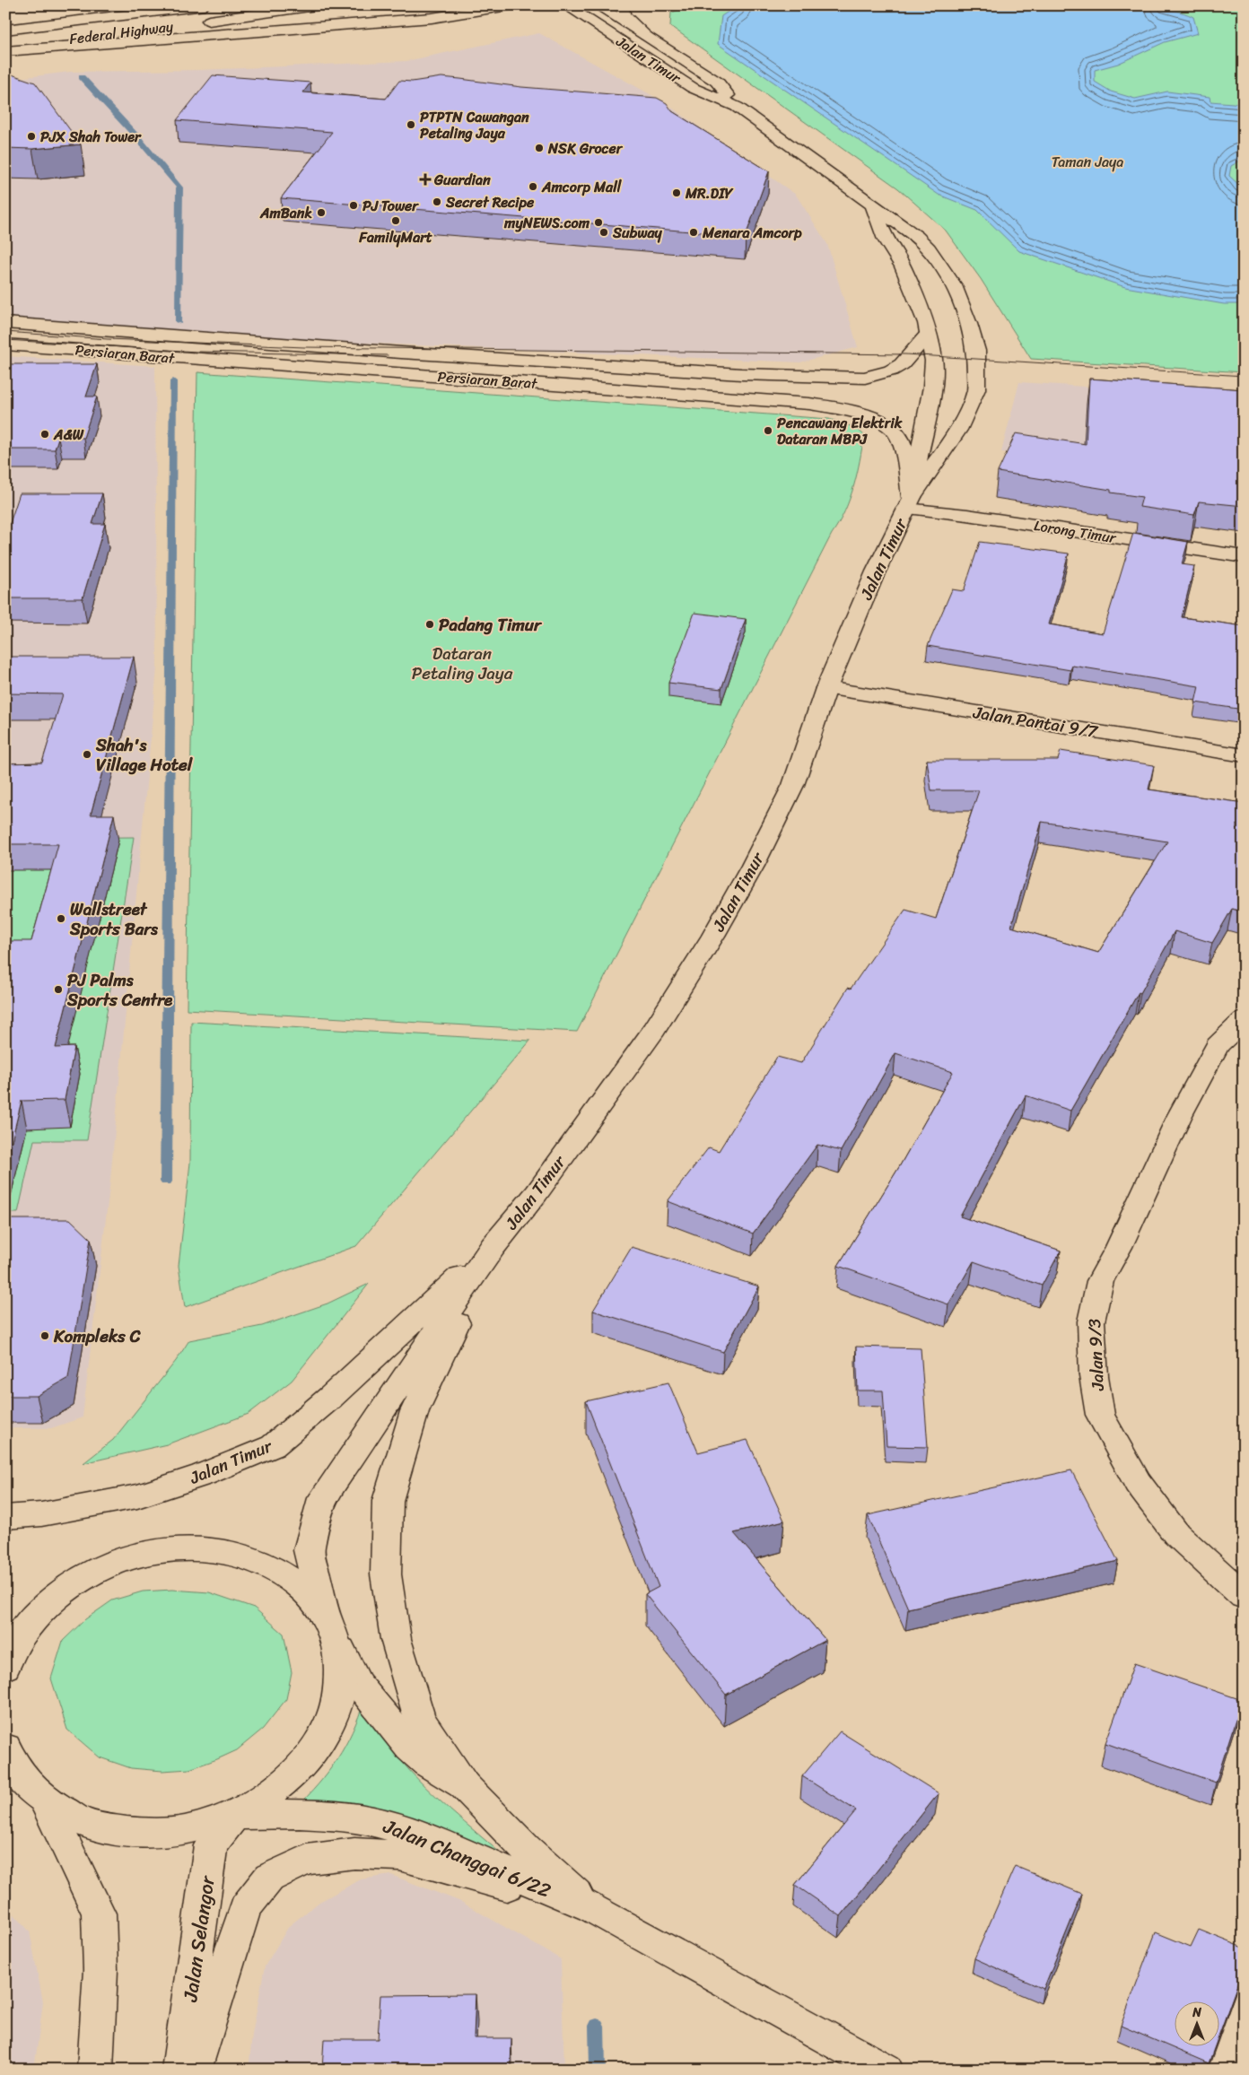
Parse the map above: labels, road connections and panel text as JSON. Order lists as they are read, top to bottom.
{
  "streets": {
    "main road": [
      "Federal Highway",
      "Jalan Timur",
      "Persiaran Barat",
      "Lorong Timur",
      "Jalan Pantai 9/7",
      "Jalan 9/3",
      "Jalan Changgai 6/22",
      "Jalan Selangor"
    ]
  },
  "crossings": [
    ["Jalan Timur", "Persiaran Barat"],
    ["Jalan Timur", "Lorong Timur"],
    ["Jalan Timur", "Jalan Pantai 9/7"],
    ["Jalan Timur", "Jalan Changgai 6/22"],
    ["Persiaran Barat", "Lorong Timur"],
    ["Jalan Changgai 6/22", "Jalan Selangor"]
  ],
  "parks": ["Taman Jaya", "Dataran Petaling Jaya"],
  "places": {
    "other": [
      "PTPTN Cawangan Petaling Jaya",
      "PJX Shah Tower",
      "NSK Grocer",
      "Amcorp Mall",
      "MR.DIY",
      "Secret Recipe",
      "PJ Tower",
      "AmBank",
      "FamilyMart",
      "myNEWS.com",
      "Subway",
      "Menara Amcorp",
      "Pencawang Elektrik Dataran MBPJ",
      "A&W",
      "Padang Timur",
      "Shah's Village Hotel",
      "Wallstreet Sports Bars",
      "PJ Palms Sports Centre",
      "Kompleks C"
    ],
    "health": ["Guardian"]
  },
  "north": "top"
}
